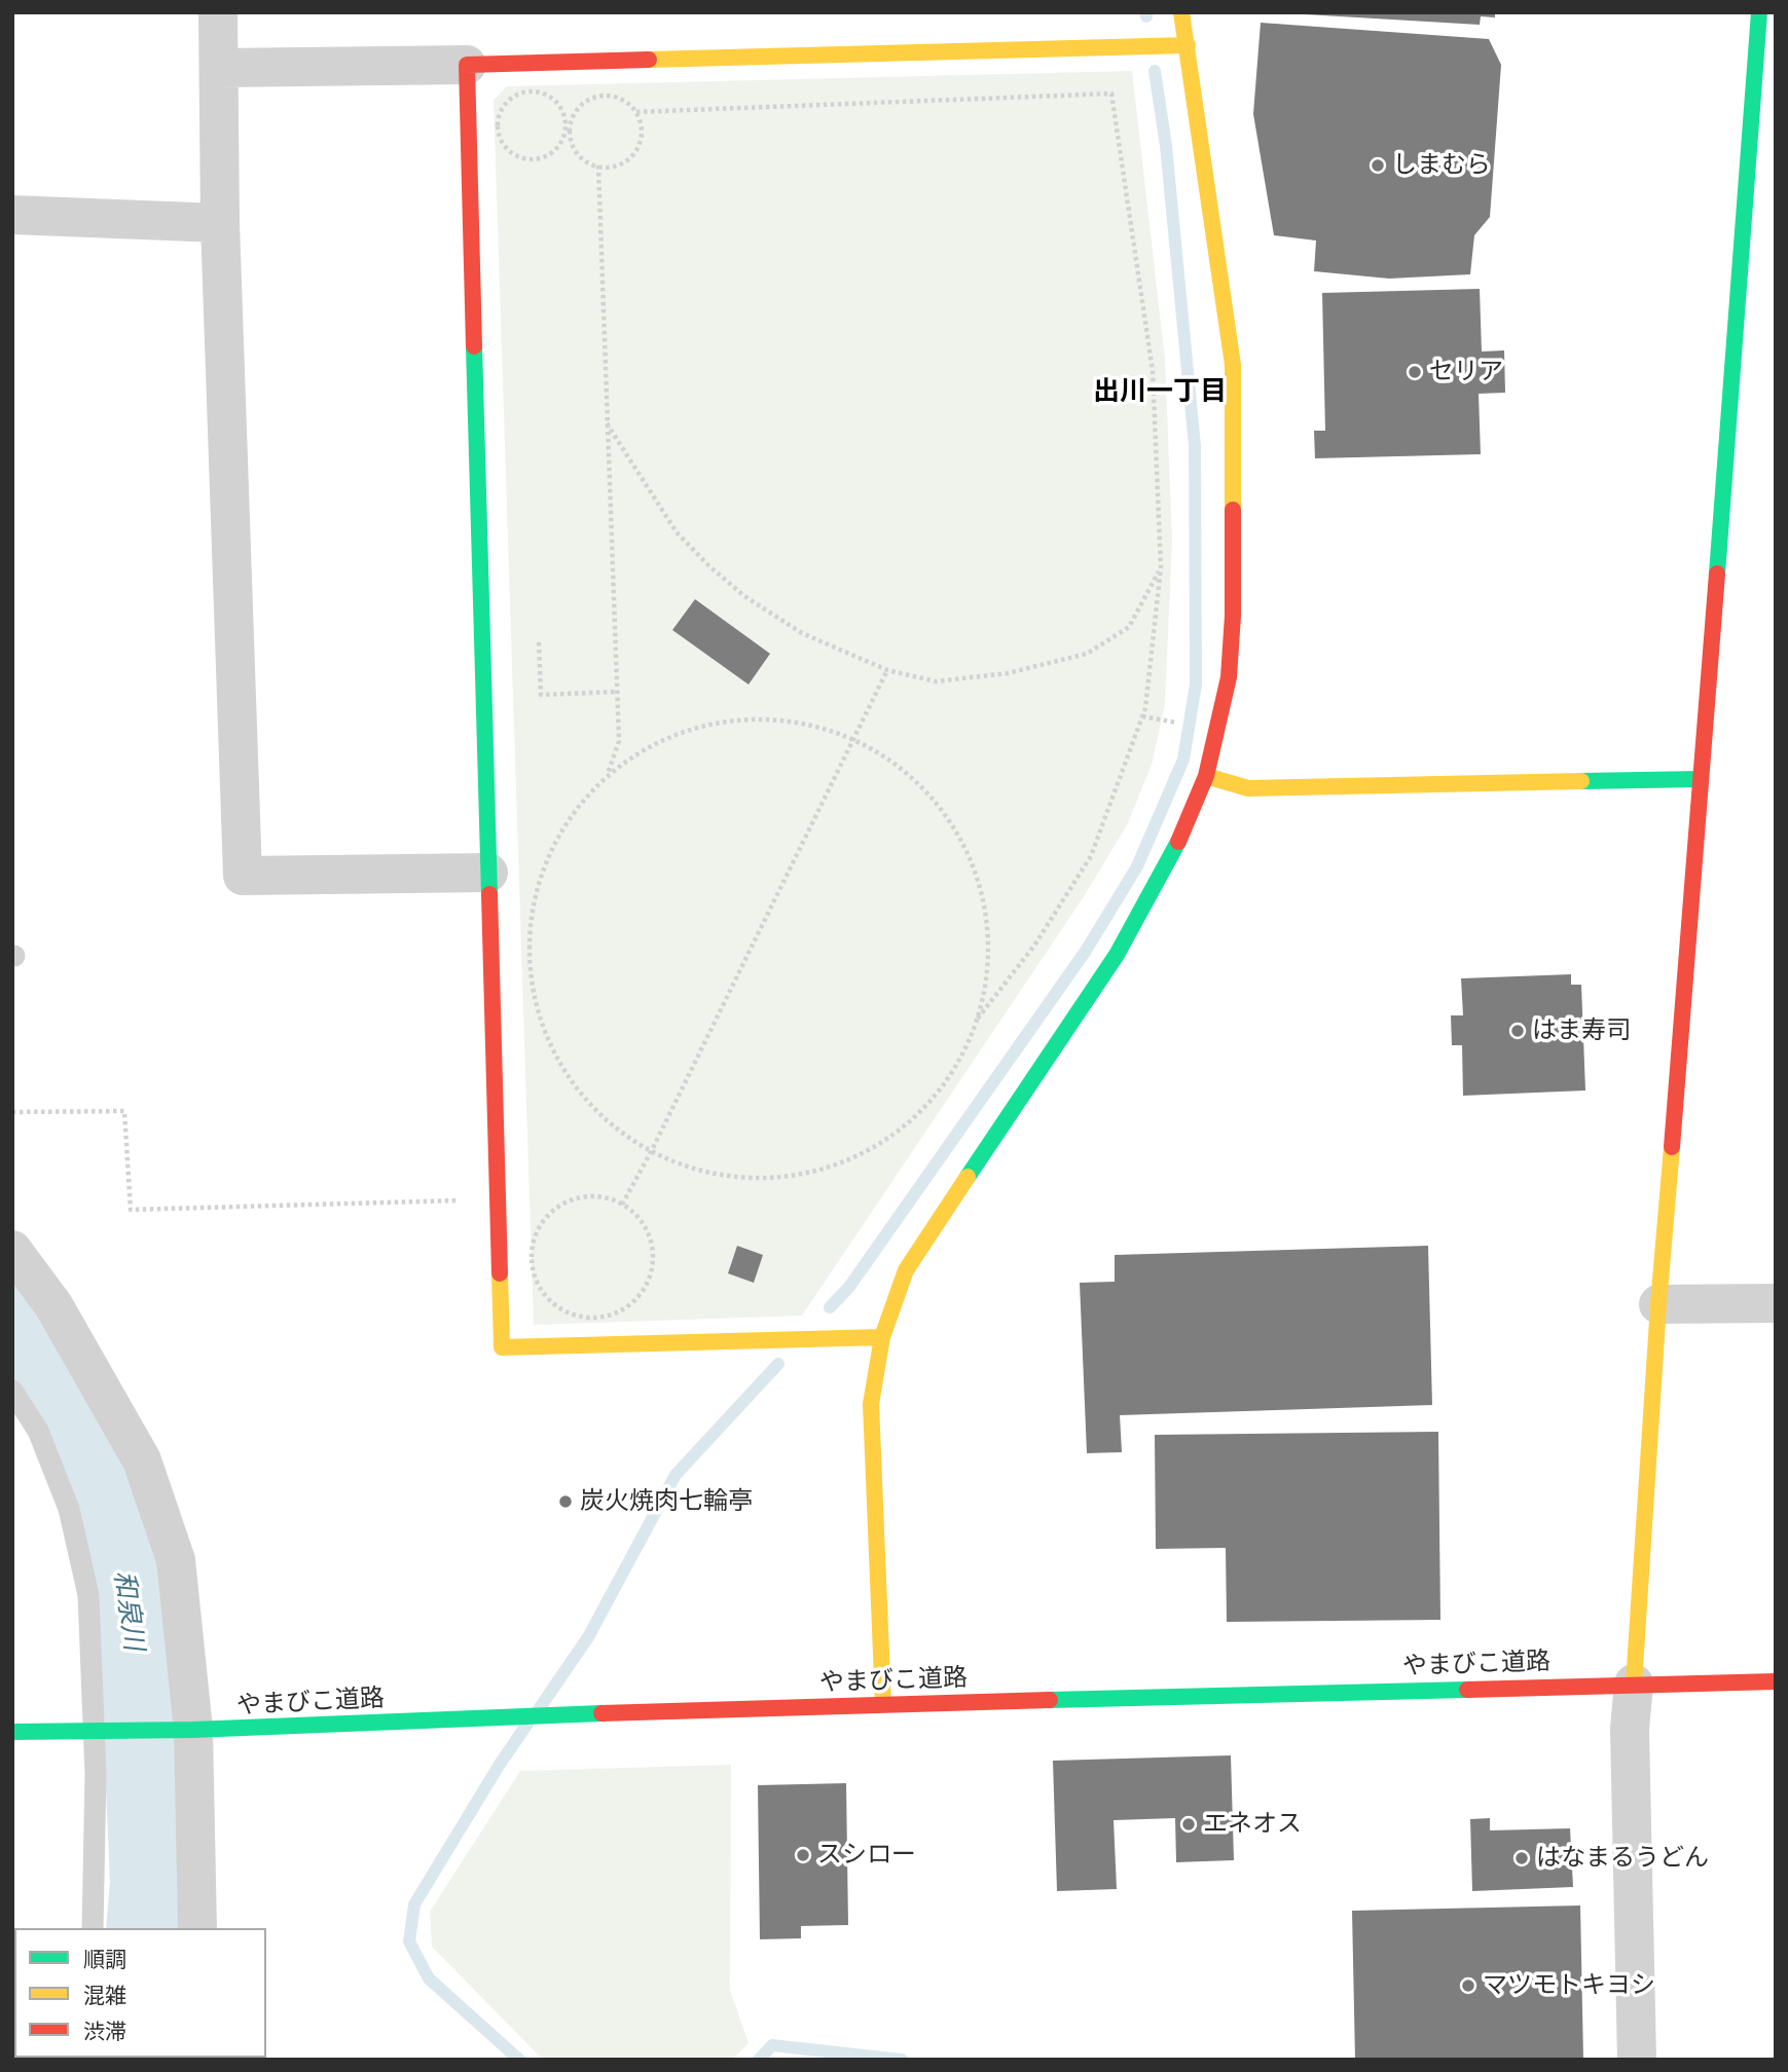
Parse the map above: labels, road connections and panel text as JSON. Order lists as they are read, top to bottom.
{
  "streets": {
    "street": ["やまびこ道路"]
  },
  "districts": ["出川一丁目"],
  "water": ["和泉川"],
  "places": [
    "しまむら",
    "セリア",
    "はま寿司",
    "炭火焼肉七輪亭",
    "エネオス",
    "スシロー",
    "はなまるうどん",
    "マツモトキヨシ"
  ],
  "legend": ["順調", "混雑", "渋滞"]
}
